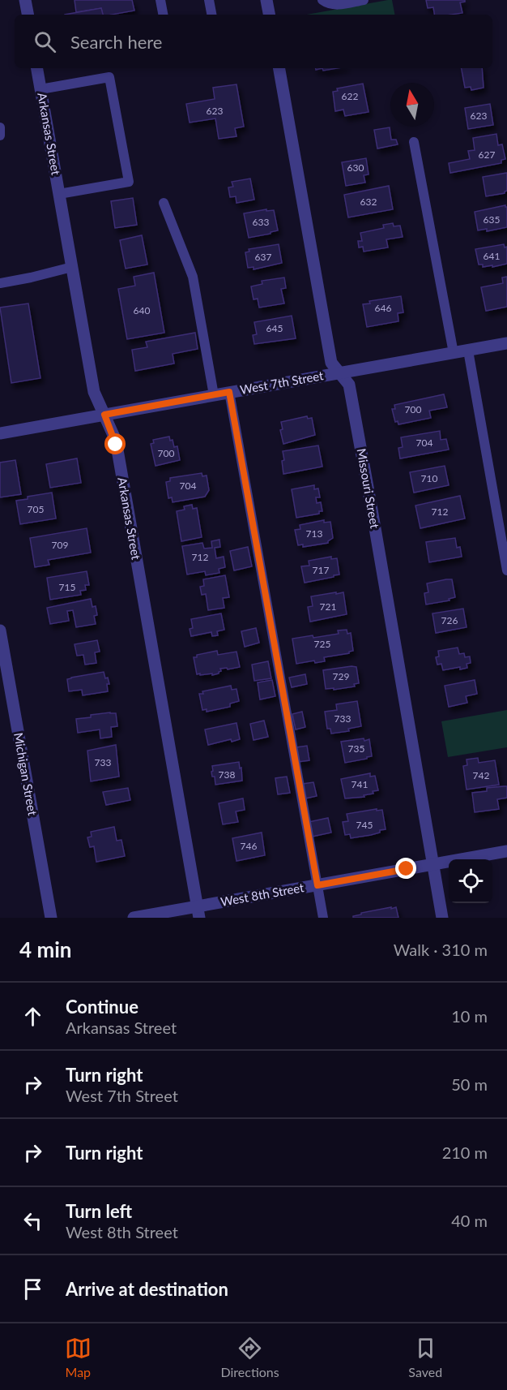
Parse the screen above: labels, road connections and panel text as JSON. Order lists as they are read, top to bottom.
{
  "streets": {
    "street": [
      "Arkansas Street",
      "West 7th Street",
      "Missouri Street",
      "Michigan Street",
      "West 8th Street"
    ]
  },
  "crossings": [
    ["Arkansas Street", "West 7th Street"],
    ["Arkansas Street", "West 8th Street"],
    ["West 7th Street", "Missouri Street"],
    ["Missouri Street", "West 8th Street"]
  ],
  "house_numbers": [
    "622",
    "623",
    "623",
    "627",
    "630",
    "632",
    "635",
    "633",
    "641",
    "637",
    "646",
    "640",
    "645",
    "700",
    "704",
    "700",
    "710",
    "704",
    "705",
    "712",
    "713",
    "709",
    "712",
    "717",
    "715",
    "721",
    "726",
    "725",
    "729",
    "733",
    "735",
    "733",
    "738",
    "742",
    "741",
    "745",
    "746"
  ],
  "north": "top",
  "page": {
    "search": "Search here",
    "heading": ["4 min", "Walk · 310 m"],
    "list": [
      ["Continue", "Arkansas Street", "10 m"],
      ["Turn right", "West 7th Street", "50 m"],
      ["Turn right", "210 m"],
      ["Turn left", "West 8th Street", "40 m"],
      "Arrive at destination"
    ],
    "nav": ["Map", "Directions", "Saved"]
  }
}
